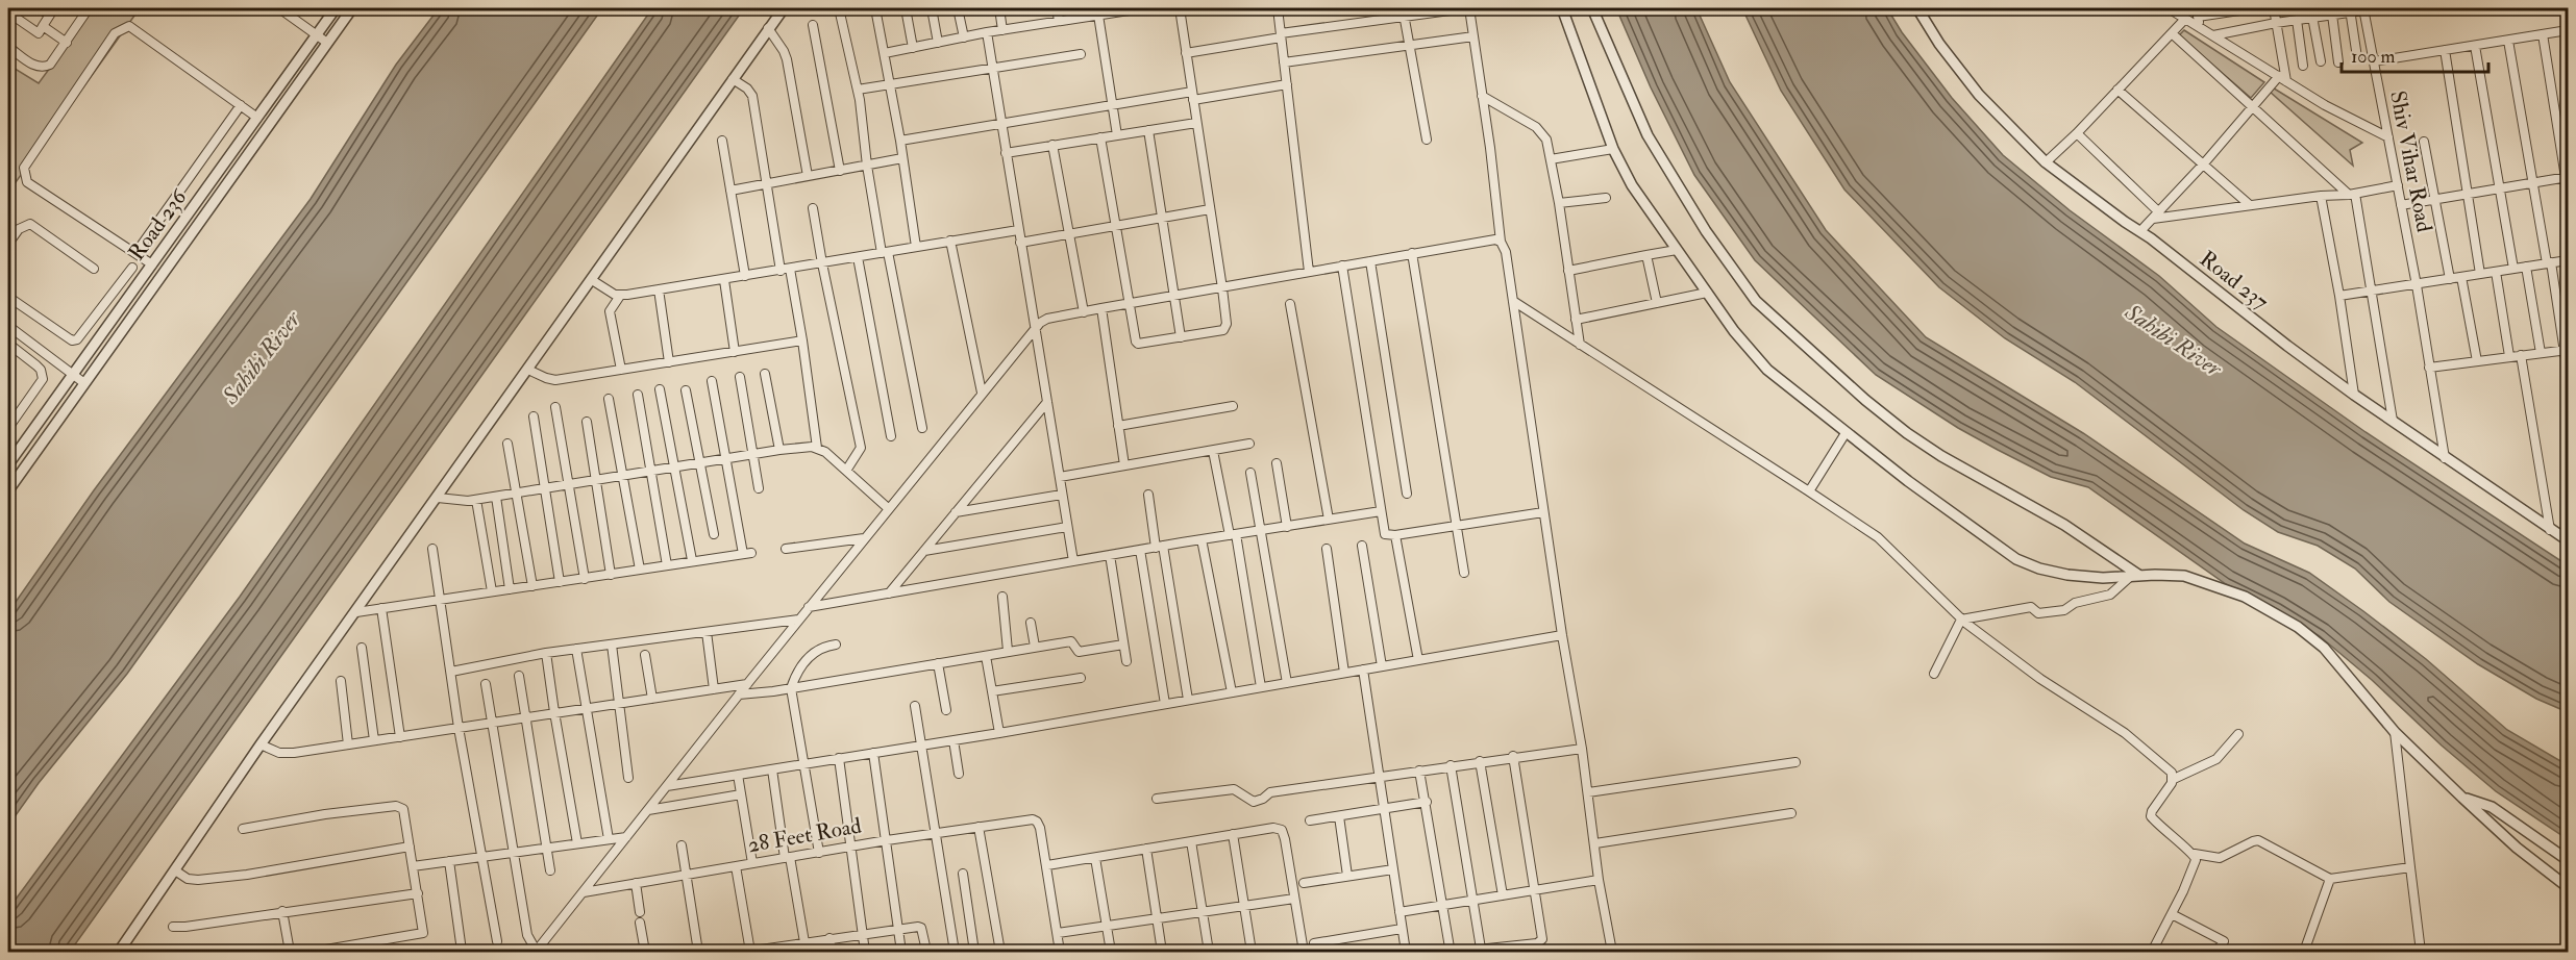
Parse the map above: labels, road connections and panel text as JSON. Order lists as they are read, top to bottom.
{
  "streets": {
    "street": [
      "Shiv Vihar Road",
      "Road 236",
      "Road 237",
      "28 Feet Road"
    ]
  },
  "crossings": [
    ["Shiv Vihar Road", "Road 237"]
  ],
  "water": ["Sahibi River"],
  "scale_bar": "100 m"
}
